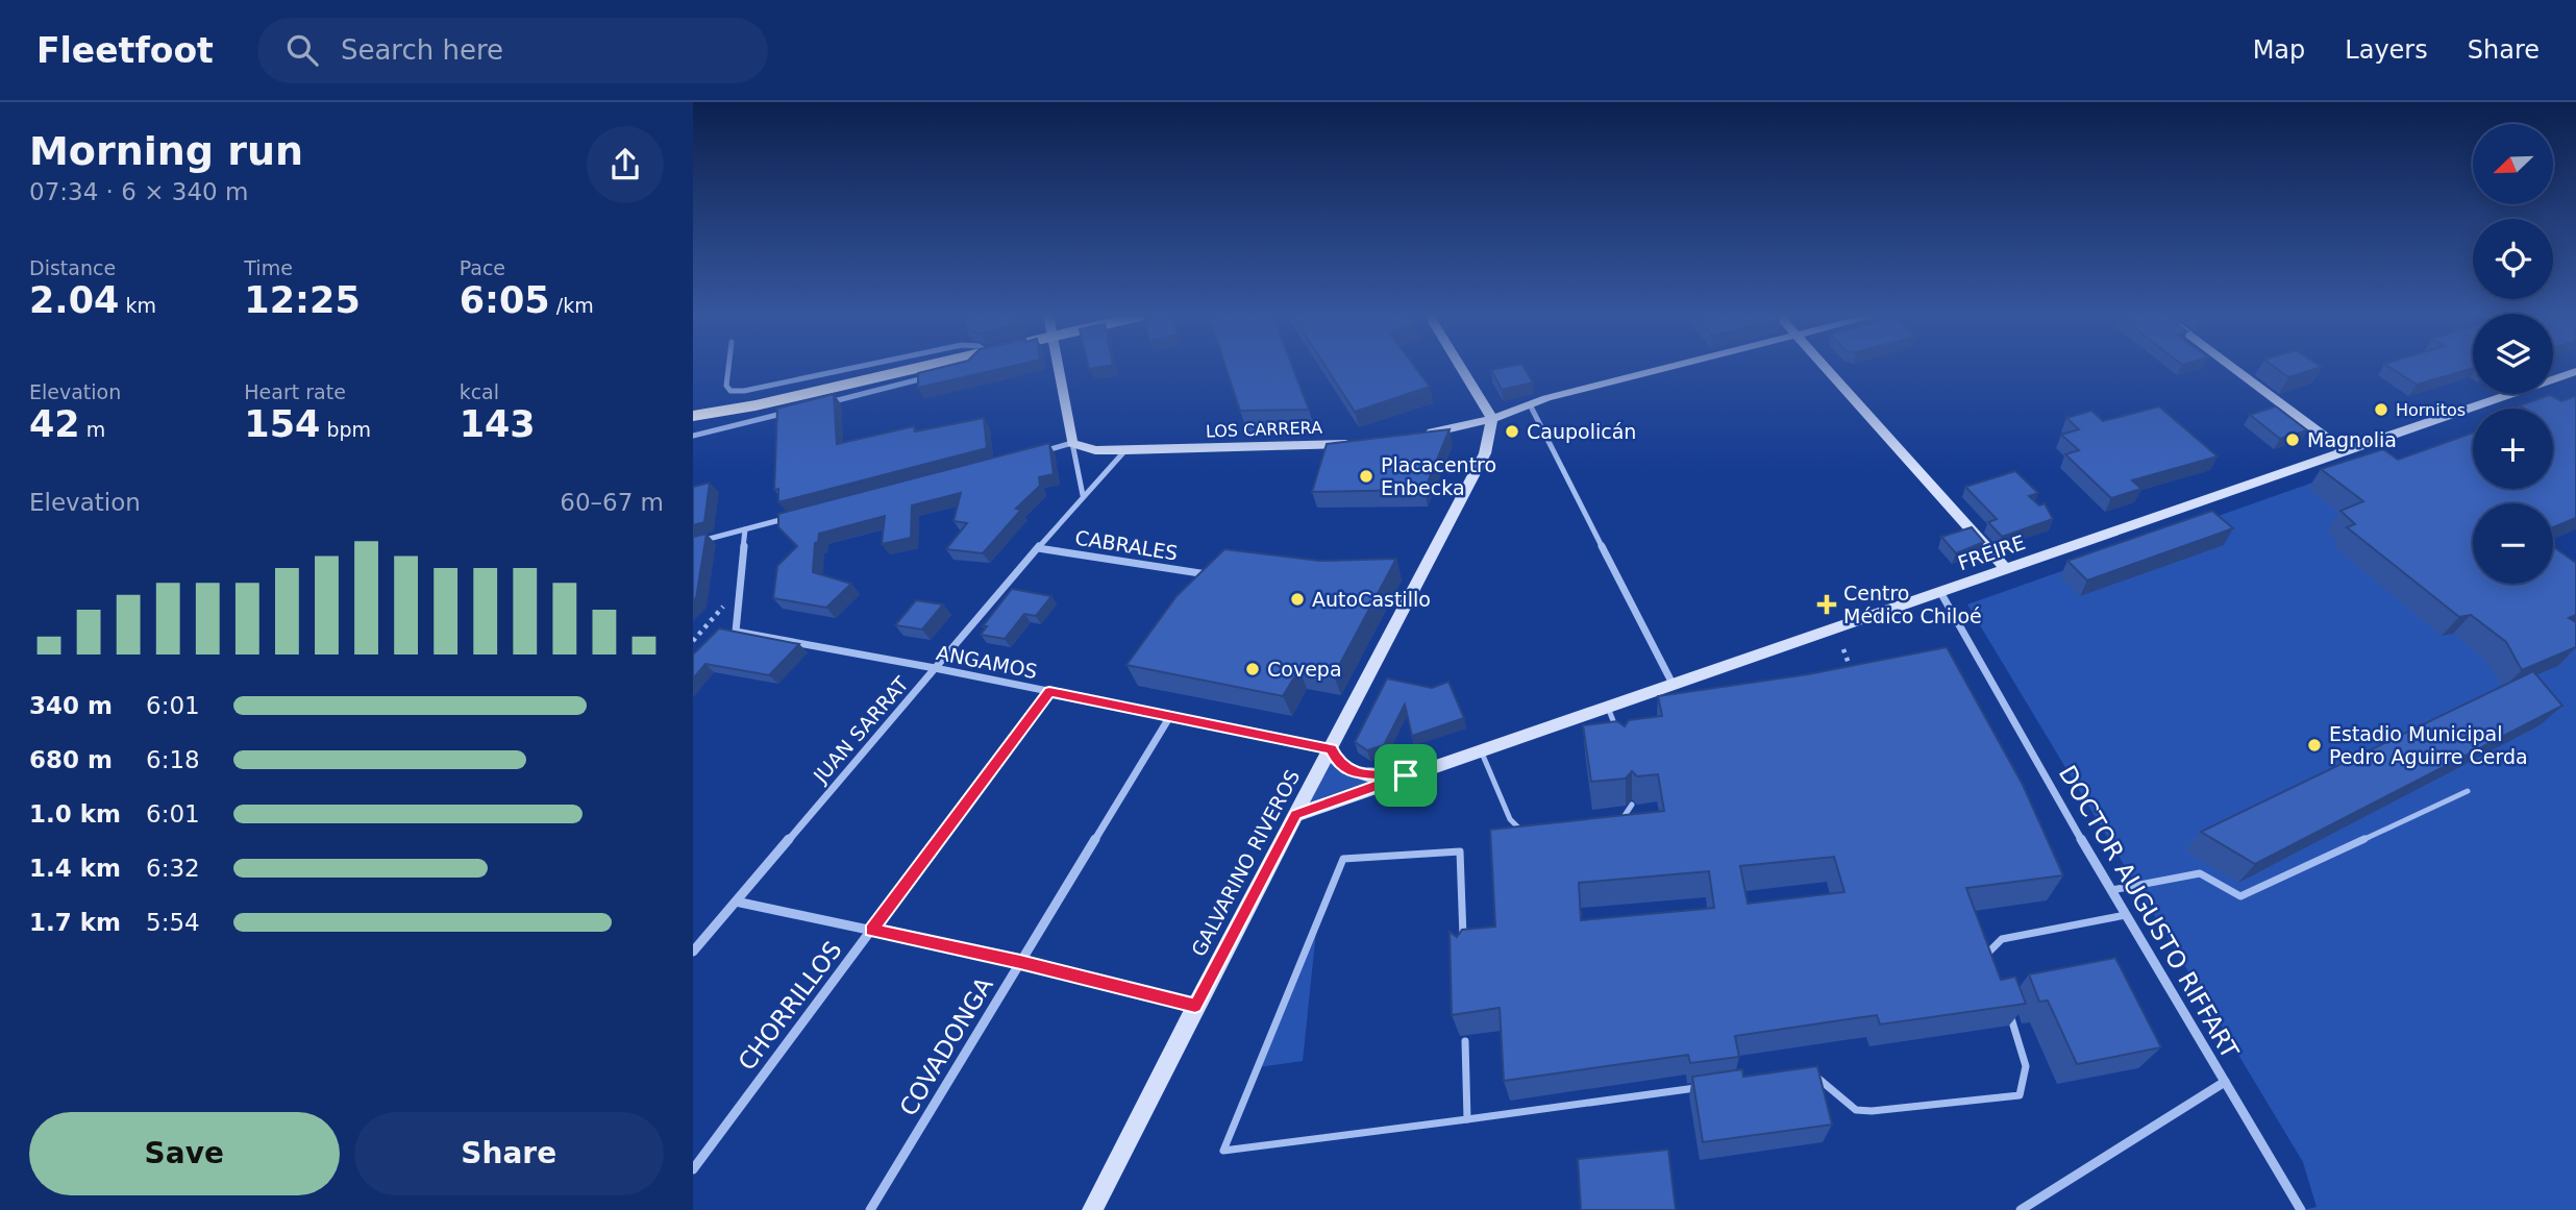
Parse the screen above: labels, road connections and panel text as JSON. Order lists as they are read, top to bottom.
{
  "streets": {
    "main road": ["LOS CARRERA", "FREIRE", "GALVARINO RIVEROS"],
    "street": [
      "CABRALES",
      "ANGAMOS",
      "JUAN SARRAT",
      "DOCTOR AUGUSTO RIFFART",
      "CHORRILLOS",
      "COVADONGA"
    ]
  },
  "crossings": [
    ["LOS CARRERA", "JUAN SARRAT"],
    ["CABRALES", "JUAN SARRAT"],
    ["FREIRE", "GALVARINO RIVEROS"],
    ["FREIRE", "DOCTOR AUGUSTO RIFFART"],
    ["ANGAMOS", "JUAN SARRAT"],
    ["ANGAMOS", "GALVARINO RIVEROS"],
    ["ANGAMOS", "CHORRILLOS"],
    ["ANGAMOS", "COVADONGA"]
  ],
  "places": {
    "other": [
      "Hornitos",
      "Caupolicán",
      "Magnolia",
      "Placacentro Enbecka",
      "AutoCastillo",
      "Covepa",
      "Estadio Municipal Pedro Aguirre Cerda"
    ],
    "health": ["Centro Médico Chiloé"]
  },
  "north": "bottom left",
  "page": {
    "header": "Fleetfoot",
    "search": "Search here",
    "nav": ["Map", "Layers", "Share"],
    "heading": ["Morning run", "07:34 · 6 × 340 m"],
    "map_buttons": ["+", "−"],
    "stats": [
      ["Distance", "2.04 km"],
      ["Time", "12:25"],
      ["Pace", "6:05 /km"],
      ["Elevation", "42 m"],
      ["Heart rate", "154 bpm"],
      ["kcal", "143"]
    ],
    "chart": ["Elevation", "60–67 m"],
    "list": [
      {
        "name": "340 m",
        "note": "6:01"
      },
      {
        "name": "680 m",
        "note": "6:18"
      },
      {
        "name": "1.0 km",
        "note": "6:01"
      },
      {
        "name": "1.4 km",
        "note": "6:32"
      },
      {
        "name": "1.7 km",
        "note": "5:54"
      }
    ],
    "buttons": ["Save", "Share"]
  }
}
